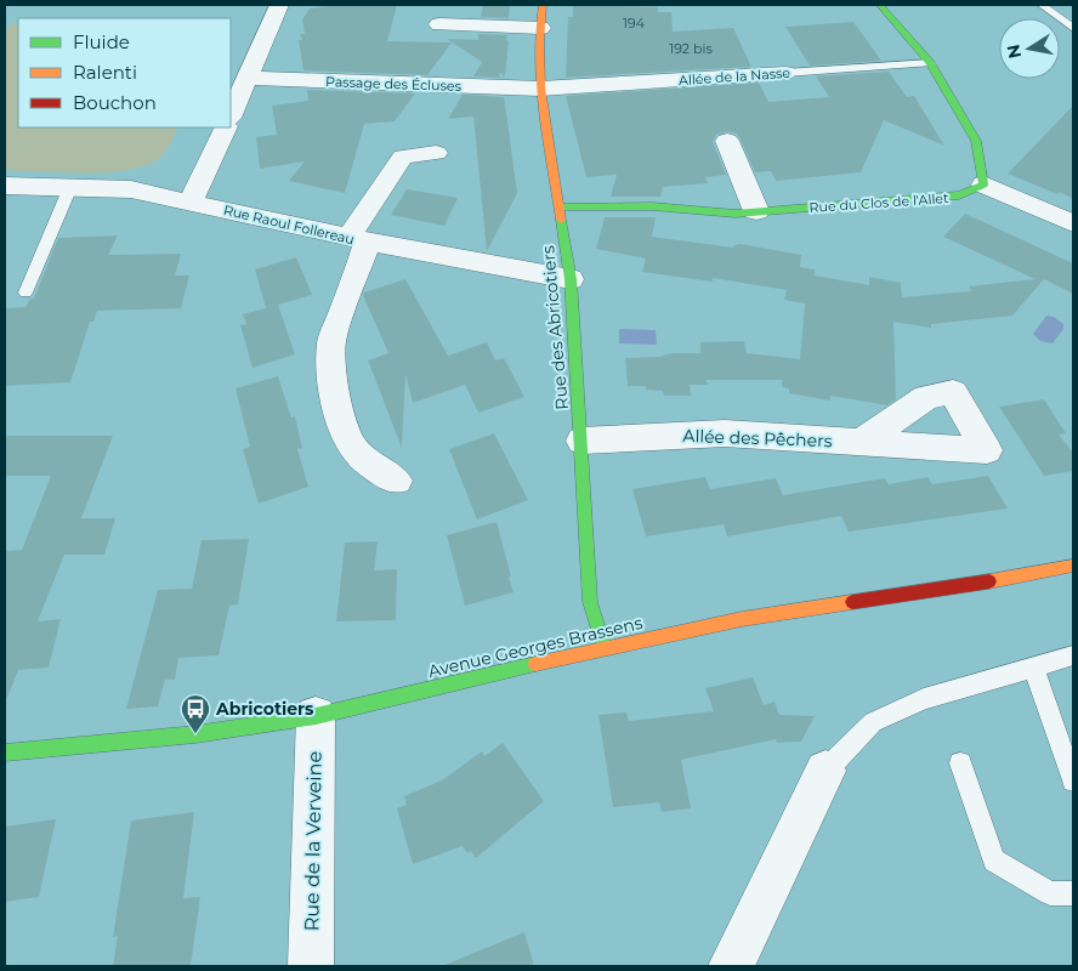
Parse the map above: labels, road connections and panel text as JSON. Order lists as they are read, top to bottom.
{
  "streets": {
    "street": [
      "Allée de la Nasse",
      "Passage des Écluses",
      "Rue du Clos de l'Allet",
      "Rue Raoul Follereau",
      "Rue des Abricotiers",
      "Allée des Pêchers",
      "Avenue Georges Brassens",
      "Rue de la Verveine"
    ]
  },
  "crossings": [
    ["Allée de la Nasse", "Passage des Écluses"],
    ["Allée de la Nasse", "Rue des Abricotiers"],
    ["Passage des Écluses", "Rue des Abricotiers"],
    ["Rue du Clos de l'Allet", "Rue des Abricotiers"],
    ["Rue Raoul Follereau", "Rue des Abricotiers"],
    ["Rue des Abricotiers", "Allée des Pêchers"],
    ["Rue des Abricotiers", "Avenue Georges Brassens"],
    ["Avenue Georges Brassens", "Rue de la Verveine"]
  ],
  "places": {
    "bus stop": ["Abricotiers"]
  },
  "house_numbers": ["194", "192 bis"],
  "legend": ["Fluide", "Ralenti", "Bouchon"],
  "north": "left"
}
